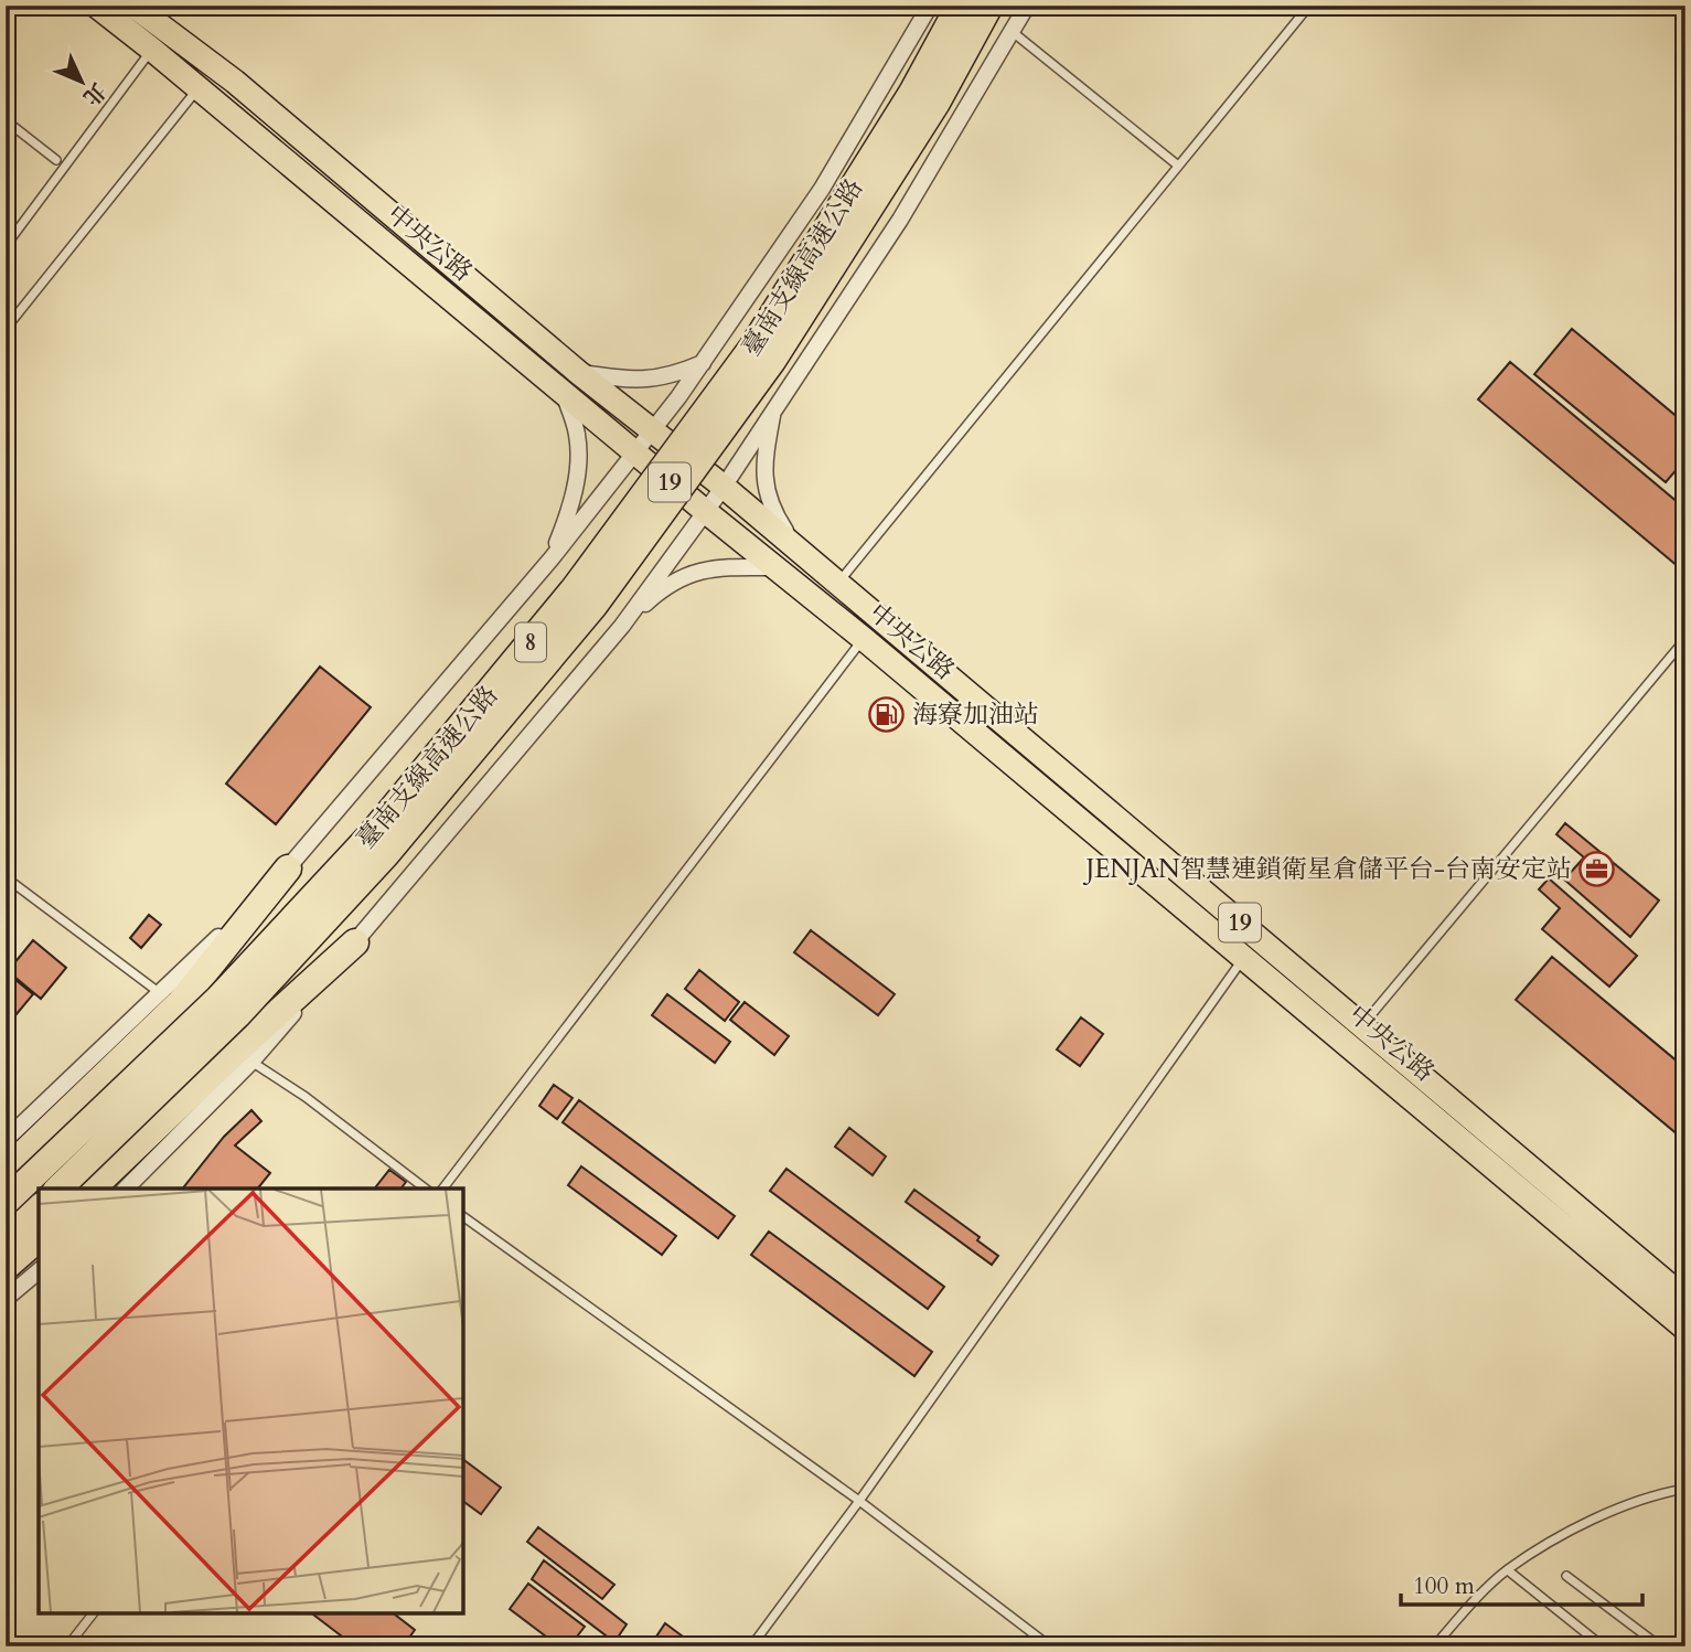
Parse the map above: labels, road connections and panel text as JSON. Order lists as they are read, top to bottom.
{
  "streets": {
    "highway": ["臺南支線高速公路", "8"],
    "main road": ["中央公路", "19"]
  },
  "places": {
    "fuel station": ["海寮加油站"],
    "office": ["JENJAN智慧連鎖衛星倉儲平台-台南安定站"]
  },
  "scale_bar": "100 m",
  "north": "bottom right"
}
